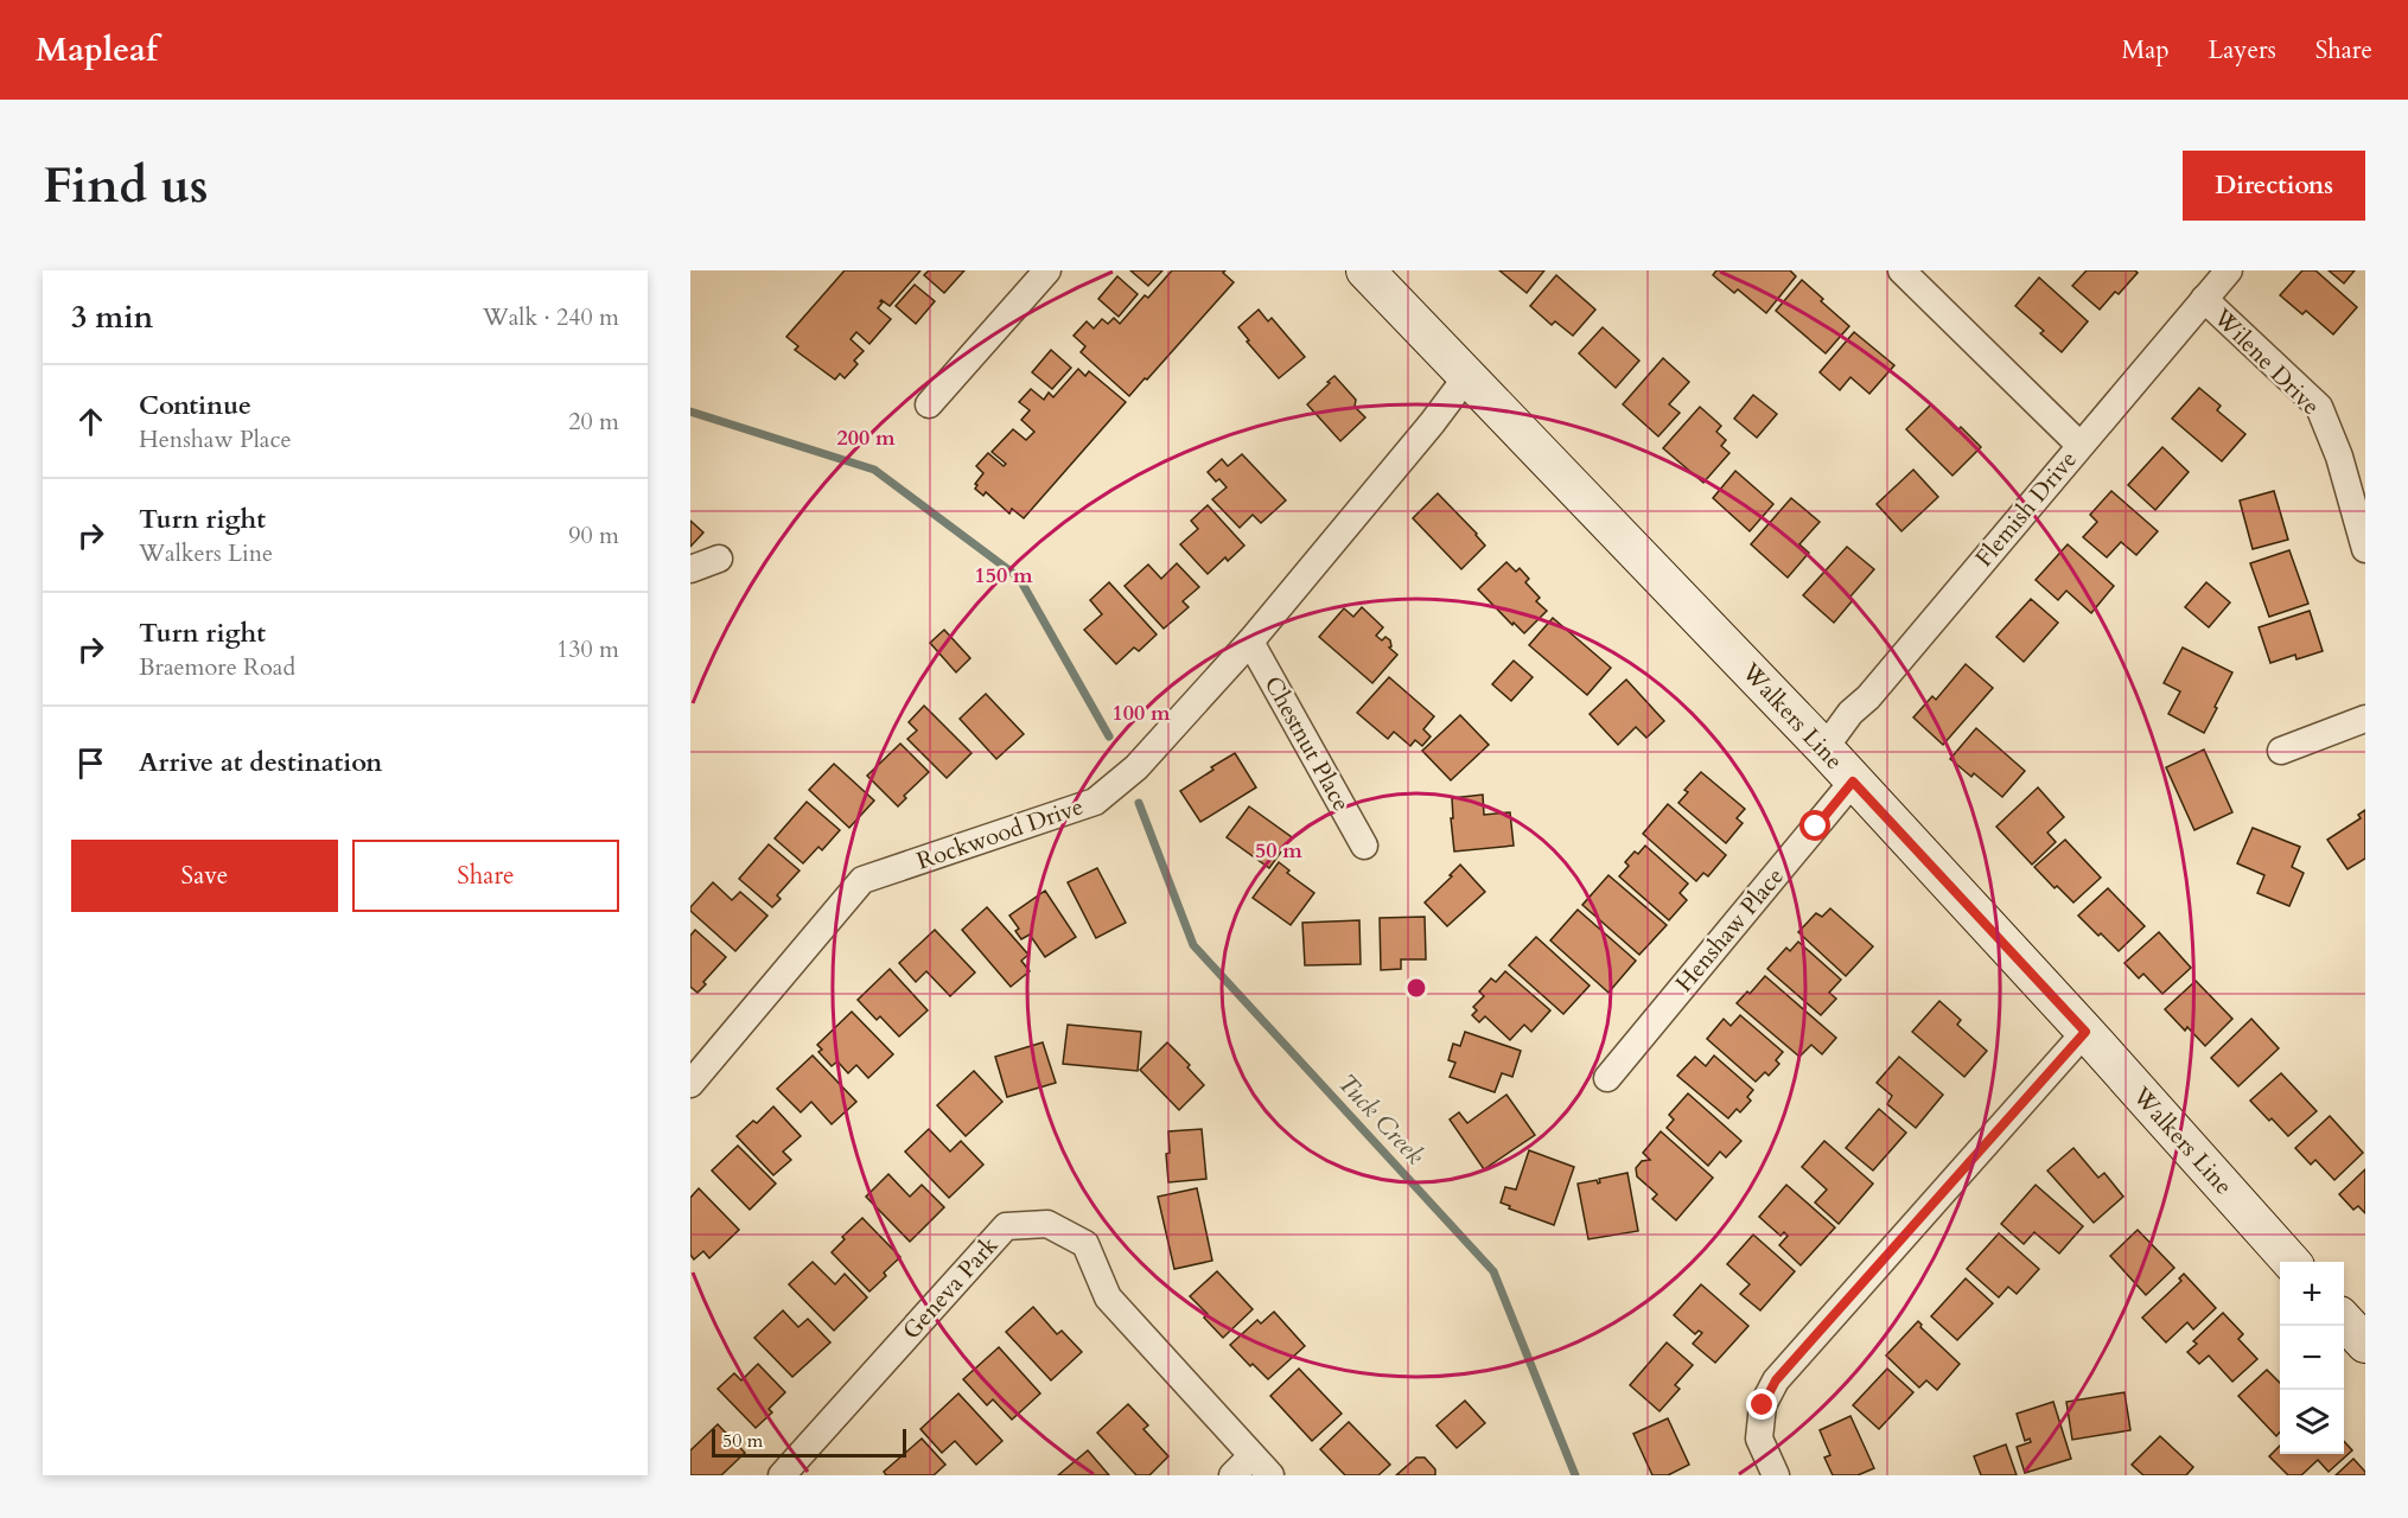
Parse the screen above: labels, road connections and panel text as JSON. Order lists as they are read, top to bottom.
{
  "streets": {
    "main road": ["Walkers Line"],
    "street": [
      "Wilene Drive",
      "Flemish Drive",
      "Chestnut Place",
      "Rockwood Drive",
      "Henshaw Place",
      "Geneva Park"
    ]
  },
  "crossings": [
    ["Wilene Drive", "Flemish Drive"],
    ["Flemish Drive", "Walkers Line"],
    ["Walkers Line", "Rockwood Drive"],
    ["Walkers Line", "Henshaw Place"],
    ["Chestnut Place", "Rockwood Drive"]
  ],
  "water": ["Tuck Creek"],
  "scale_bar": "50 m",
  "page": {
    "header": "Mapleaf",
    "nav": ["Map", "Layers", "Share"],
    "buttons": [
      "Directions",
      ["Save", "Share"]
    ],
    "title": "Find us",
    "heading": ["3 min", "Walk · 240 m"],
    "list": [
      ["Continue", "Henshaw Place", "20 m"],
      ["Turn right", "Walkers Line", "90 m"],
      ["Turn right", "Braemore Road", "130 m"],
      "Arrive at destination"
    ],
    "map_buttons": ["+", "−"],
    "scale": "50 m"
  },
  "rings": [
    "200 m",
    "150 m",
    "100 m",
    "50 m"
  ]
}
